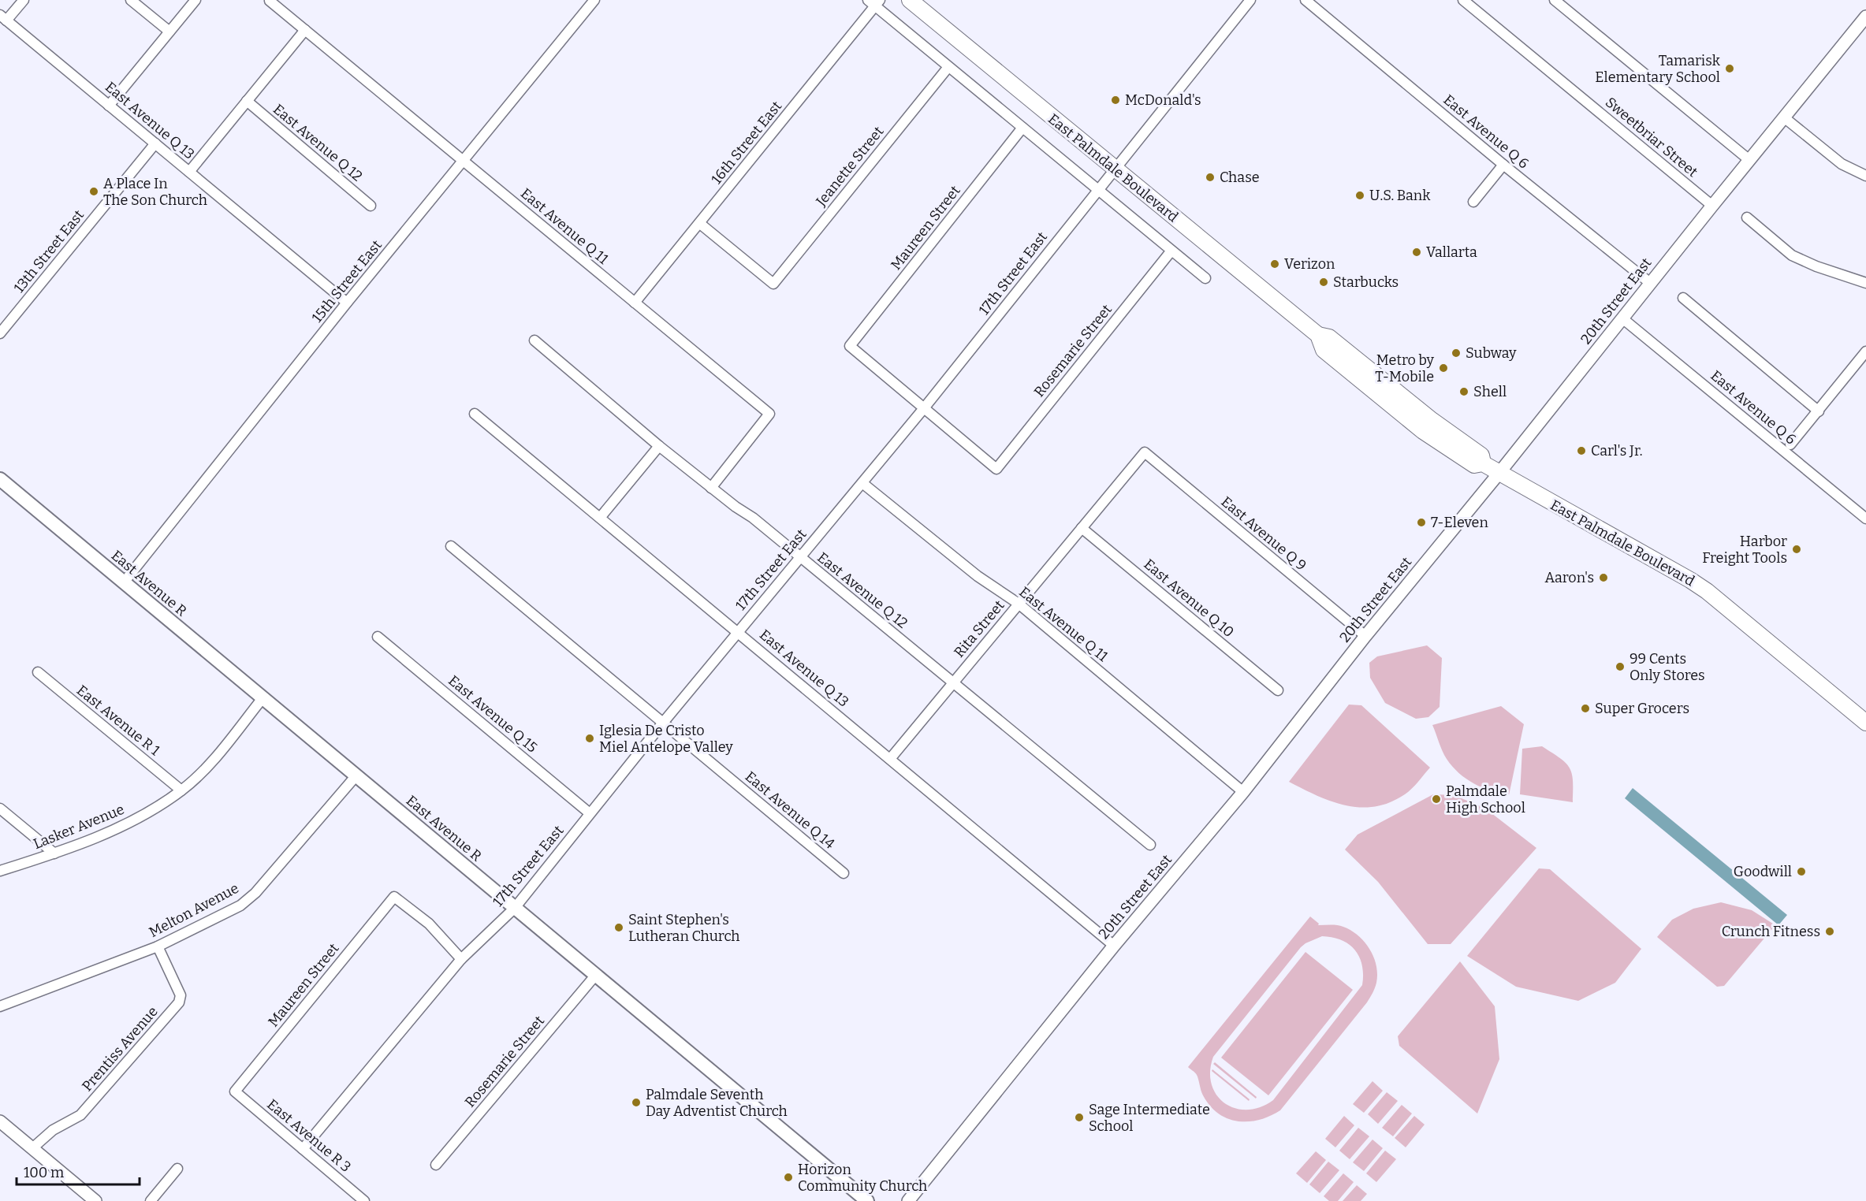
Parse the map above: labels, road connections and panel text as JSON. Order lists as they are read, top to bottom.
{
  "streets": {
    "highway": ["East Palmdale Boulevard"],
    "main road": ["East Avenue R"],
    "street": [
      "East Avenue Q 13",
      "East Avenue Q 6",
      "Sweetbriar Street",
      "East Avenue Q 12",
      "16th Street East",
      "Jeanette Street",
      "East Avenue Q 11",
      "Maureen Street",
      "13th Street East",
      "17th Street East",
      "15th Street East",
      "20th Street East",
      "Rosemarie Street",
      "East Avenue Q 9",
      "East Avenue Q 10",
      "Rita Street",
      "East Avenue Q 15",
      "East Avenue R 1",
      "East Avenue Q 14",
      "Lasker Avenue",
      "Melton Avenue",
      "Prentiss Avenue",
      "East Avenue R 3"
    ]
  },
  "crossings": [
    ["East Avenue Q 13", "13th Street East"],
    ["East Avenue Q 13", "17th Street East"],
    ["East Avenue Q 13", "15th Street East"],
    ["East Avenue Q 13", "20th Street East"],
    ["East Avenue Q 13", "Rita Street"],
    ["East Avenue Q 6", "20th Street East"],
    ["Sweetbriar Street", "20th Street East"],
    ["East Avenue Q 12", "East Avenue Q 11"],
    ["East Avenue Q 12", "17th Street East"],
    ["East Avenue Q 12", "Rita Street"],
    ["16th Street East", "Jeanette Street"],
    ["16th Street East", "East Palmdale Boulevard"],
    ["16th Street East", "East Avenue Q 11"],
    ["Jeanette Street", "East Palmdale Boulevard"],
    ["East Palmdale Boulevard", "Maureen Street"],
    ["East Palmdale Boulevard", "17th Street East"],
    ["East Palmdale Boulevard", "20th Street East"],
    ["East Palmdale Boulevard", "Rosemarie Street"],
    ["East Avenue Q 11", "17th Street East"],
    ["East Avenue Q 11", "15th Street East"],
    ["East Avenue Q 11", "20th Street East"],
    ["East Avenue Q 11", "Rita Street"],
    ["Maureen Street", "17th Street East"],
    ["Maureen Street", "Rosemarie Street"],
    ["Maureen Street", "East Avenue R 3"],
    ["17th Street East", "Rosemarie Street"],
    ["17th Street East", "East Avenue R"],
    ["17th Street East", "East Avenue Q 15"],
    ["17th Street East", "East Avenue Q 14"],
    ["17th Street East", "East Avenue R 3"],
    ["15th Street East", "East Avenue R"],
    ["20th Street East", "East Avenue Q 9"],
    ["Rosemarie Street", "East Avenue R"],
    ["East Avenue Q 9", "Rita Street"],
    ["East Avenue R", "Lasker Avenue"],
    ["East Avenue R", "Melton Avenue"],
    ["East Avenue Q 10", "Rita Street"],
    ["East Avenue R 1", "Lasker Avenue"],
    ["Melton Avenue", "Prentiss Avenue"]
  ],
  "places": [
    "Tamarisk Elementary School",
    "McDonald's",
    "Chase",
    "A Place In The Son Church",
    "U.S. Bank",
    "Vallarta",
    "Verizon",
    "Starbucks",
    "Subway",
    "Metro by T-Mobile",
    "Shell",
    "Carl's Jr.",
    "7-Eleven",
    "Harbor Freight Tools",
    "Aaron's",
    "99 Cents Only Stores",
    "Super Grocers",
    "Iglesia De Cristo Miel Antelope Valley",
    "Palmdale High School",
    "Goodwill",
    "Saint Stephen's Lutheran Church",
    "Crunch Fitness",
    "Palmdale Seventh Day Adventist Church",
    "Sage Intermediate School",
    "Horizon Community Church"
  ],
  "scale_bar": "100 m"
}
